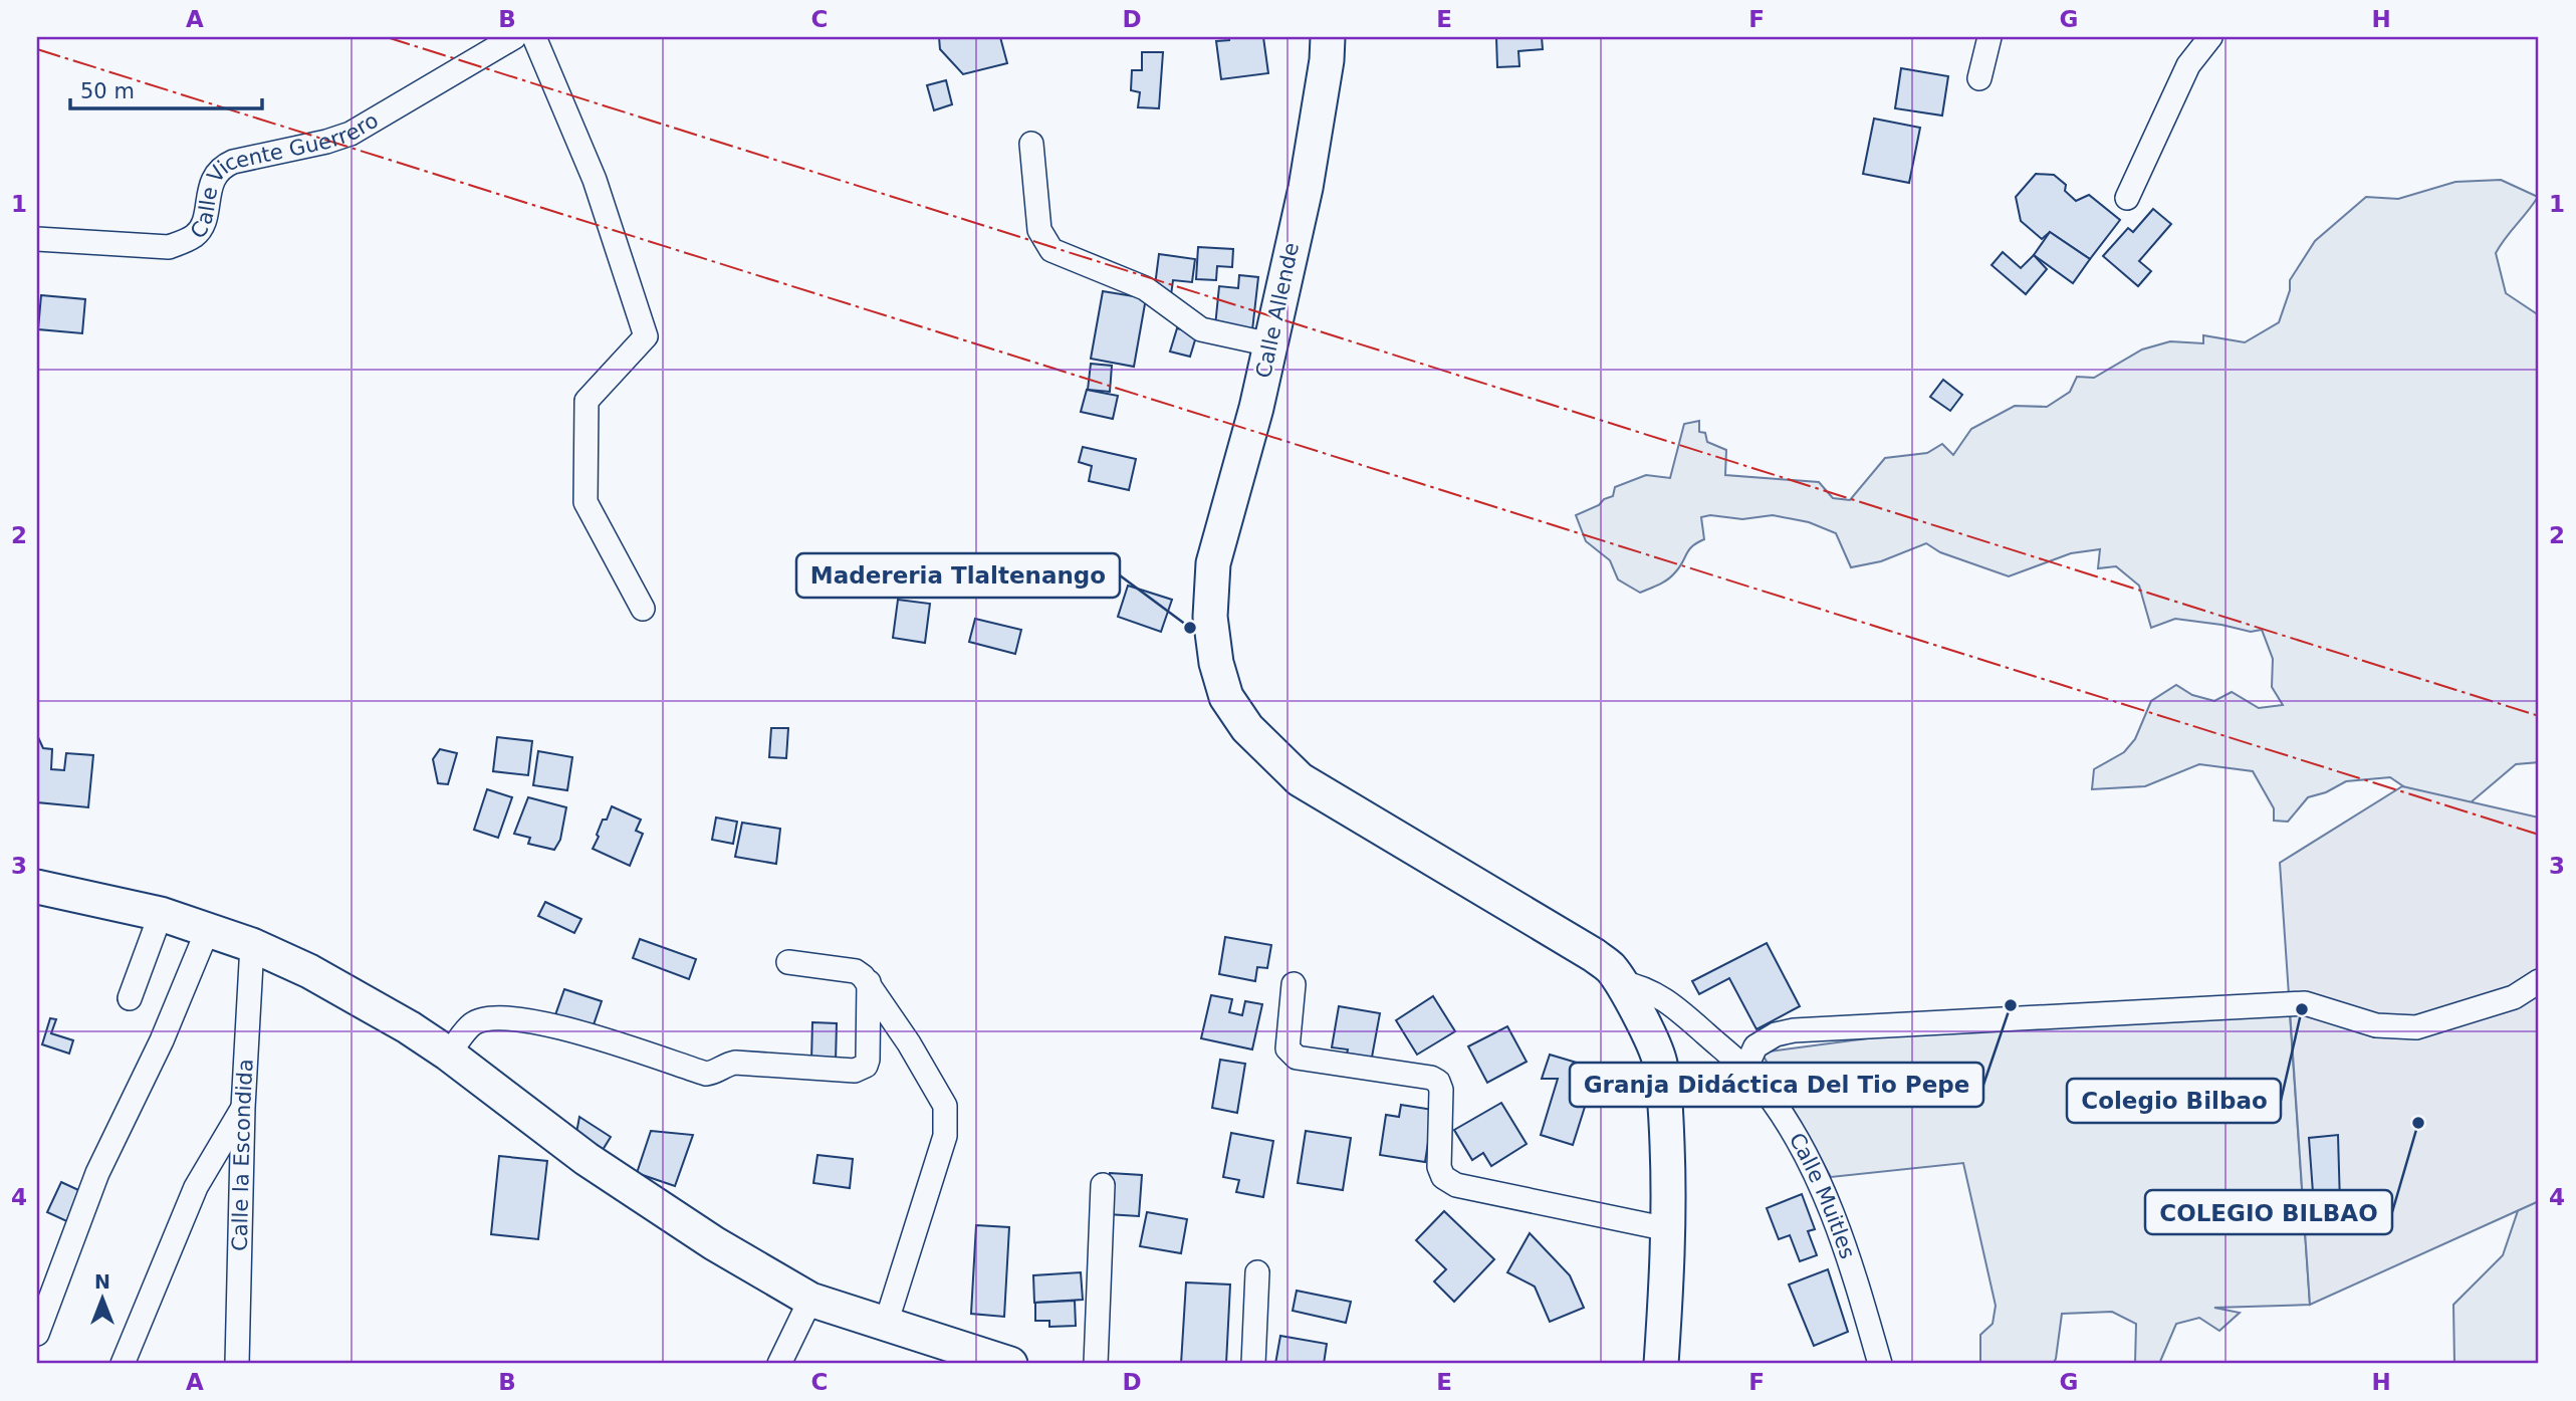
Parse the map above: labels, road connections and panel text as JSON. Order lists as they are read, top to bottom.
{
  "streets": {
    "street": [
      "Calle Vicente Guerrero",
      "Calle Allende",
      "Calle la Escondida",
      "Calle Muitles"
    ]
  },
  "crossings": [
    ["Calle Allende", "Calle Muitles"]
  ],
  "places": [
    "Madereria Tlaltenango",
    "Granja Didáctica Del Tio Pepe",
    "Colegio Bilbao",
    "COLEGIO BILBAO"
  ],
  "scale_bar": "50 m",
  "north": "top",
  "grid": {
    "columns": [
      "A",
      "B",
      "C",
      "D",
      "E",
      "F",
      "G",
      "H"
    ],
    "rows": [
      "1",
      "2",
      "3",
      "4"
    ]
  }
}
